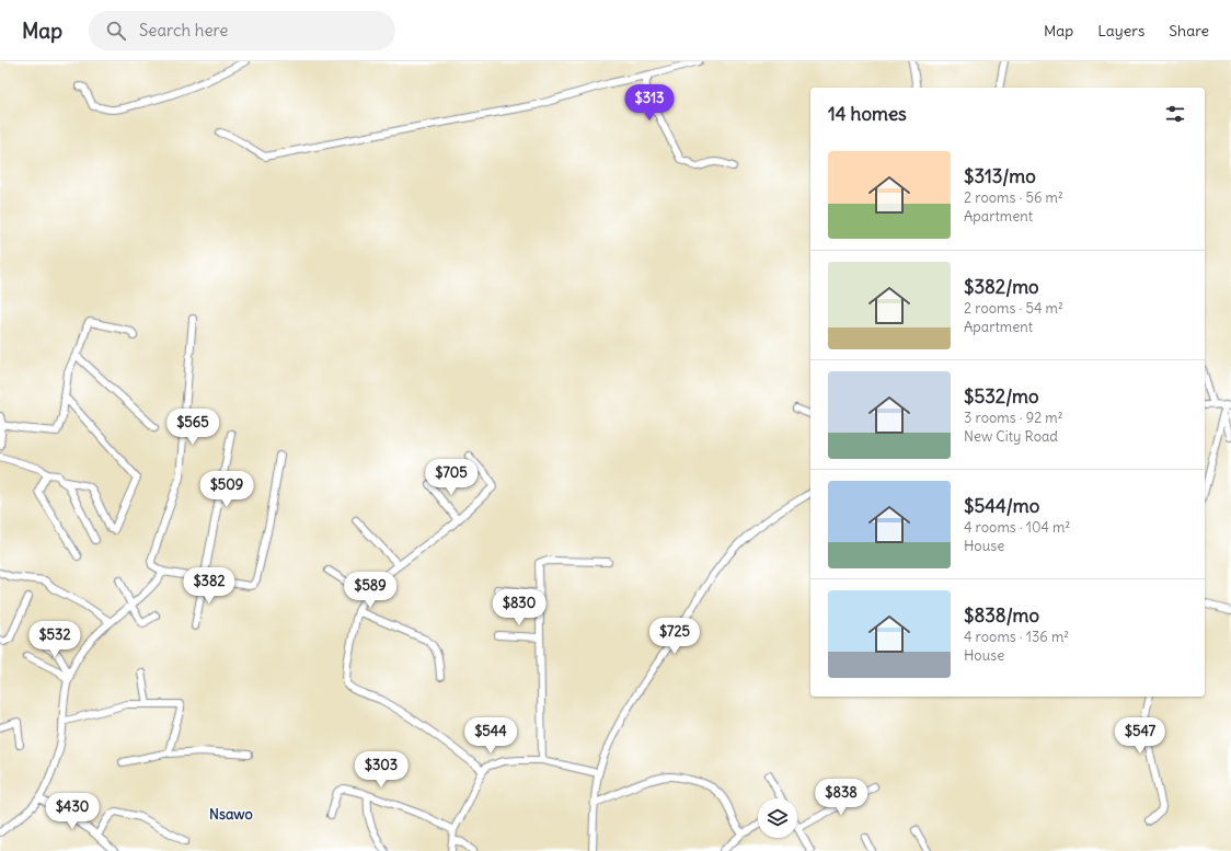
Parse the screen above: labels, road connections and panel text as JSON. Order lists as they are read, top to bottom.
{
  "districts": ["Nsawo"],
  "page": {
    "header": "Map",
    "search": "Search here",
    "nav": ["Map", "Layers", "Share"],
    "price": [
      "$313",
      "$565",
      "$705",
      "$509",
      "$382",
      "$589",
      "$830",
      "$725",
      "$532",
      "$544",
      "$547",
      "$303",
      "$838",
      "$430"
    ],
    "heading": "14 homes",
    "list": [
      {
        "name": "$313/mo",
        "note": "2 rooms · 56 m² · Apartment"
      },
      {
        "name": "$382/mo",
        "note": "2 rooms · 54 m² · Apartment"
      },
      {
        "name": "$532/mo",
        "note": "3 rooms · 92 m² · New City Road"
      },
      {
        "name": "$544/mo",
        "note": "4 rooms · 104 m² · House"
      },
      {
        "name": "$838/mo",
        "note": "4 rooms · 136 m² · House"
      }
    ]
  }
}
